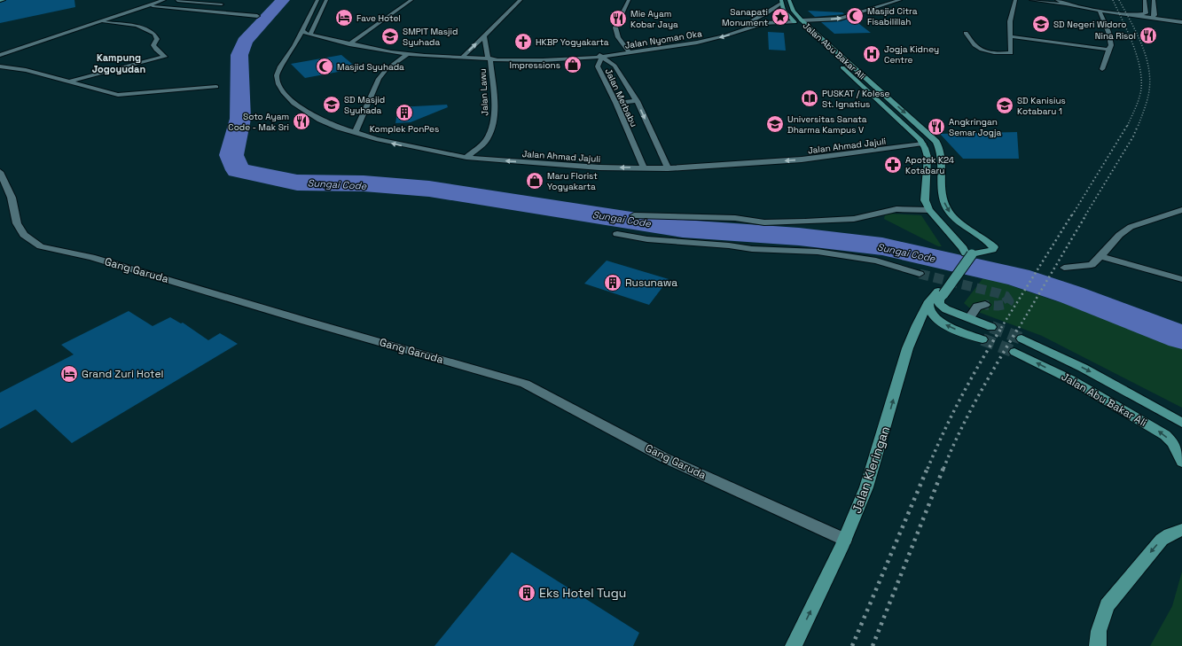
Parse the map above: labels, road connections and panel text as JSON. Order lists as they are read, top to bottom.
{
  "streets": {
    "main road": ["Jalan Abu Bakar Ali", "Jalan Kleringan"],
    "street": [
      "Jalan Nyoman Oka",
      "Jalan Lawu",
      "Jalan Merbabu",
      "Jalan Ahmad Jajuli",
      "Gang Garuda"
    ]
  },
  "crossings": [
    ["Jalan Nyoman Oka", "Jalan Abu Bakar Ali"],
    ["Jalan Nyoman Oka", "Jalan Lawu"],
    ["Jalan Nyoman Oka", "Jalan Merbabu"],
    ["Jalan Nyoman Oka", "Jalan Ahmad Jajuli"],
    ["Jalan Abu Bakar Ali", "Jalan Ahmad Jajuli"],
    ["Jalan Lawu", "Jalan Ahmad Jajuli"],
    ["Jalan Merbabu", "Jalan Ahmad Jajuli"],
    ["Gang Garuda", "Jalan Kleringan"]
  ],
  "one_way": ["Jalan Kleringan"],
  "districts": ["Kampung Jogoyudan"],
  "water": ["Sungai Code"],
  "places": {
    "mosque": ["Masjid Citra Fisabilillah", "Masjid Syuhada"],
    "place": ["Sanapati Monument"],
    "hotel": ["Fave Hotel", "Grand Zuri Hotel"],
    "restaurant": [
      "Mie Ayam Kobar Jaya",
      "Nina Risol",
      "Soto Ayam Code - Mak Sri",
      "Angkringan Semar Jogja"
    ],
    "school or university": [
      "SD Negeri Widoro",
      "SMPIT Masjid Syuhada",
      "SD Masjid Syuhada",
      "SD Kanisius Kotabaru 1",
      "Universitas Sanata Dharma Kampus V"
    ],
    "church": ["HKBP Yogyakarta"],
    "hospital": ["Jogja Kidney Centre"],
    "shop": ["Impressions", "Maru Florist Yogyakarta"],
    "library": ["PUSKAT / Kolese St. Ignatius"],
    "building": ["Komplek PonPes", "Rusunawa", "Eks Hotel Tugu"],
    "pharmacy": ["Apotek K24 Kotabaru"]
  }
}
